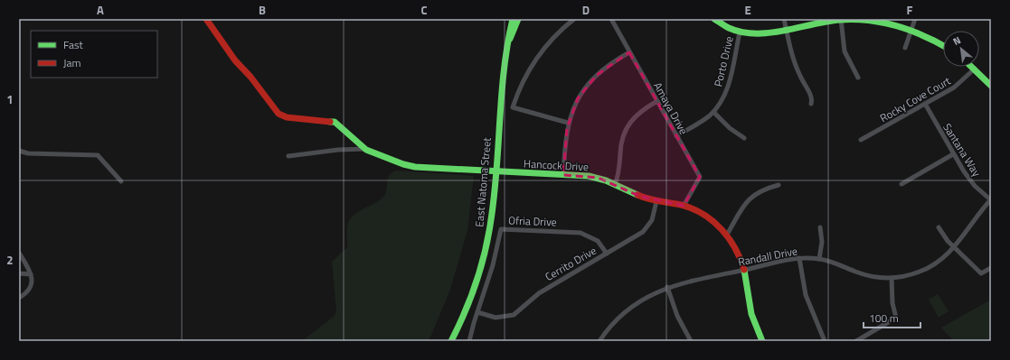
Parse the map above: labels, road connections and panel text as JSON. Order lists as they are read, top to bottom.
{
  "streets": {
    "street": [
      "Porto Drive",
      "Rocky Cove Court",
      "Amaya Drive",
      "Santana Way",
      "Hancock Drive",
      "East Natoma Street",
      "Ofria Drive",
      "Randall Drive",
      "Cerrito Drive"
    ]
  },
  "crossings": [
    ["Porto Drive", "Amaya Drive"],
    ["Rocky Cove Court", "Santana Way"],
    ["Amaya Drive", "Hancock Drive"],
    ["Santana Way", "Randall Drive"],
    ["Hancock Drive", "East Natoma Street"],
    ["Hancock Drive", "Randall Drive"],
    ["Hancock Drive", "Cerrito Drive"],
    ["Ofria Drive", "Cerrito Drive"]
  ],
  "legend": ["Fast", "Jam"],
  "scale_bar": "100 m",
  "north": "top left",
  "grid": {
    "columns": [
      "A",
      "B",
      "C",
      "D",
      "E",
      "F"
    ],
    "rows": ["1", "2"]
  }
}
